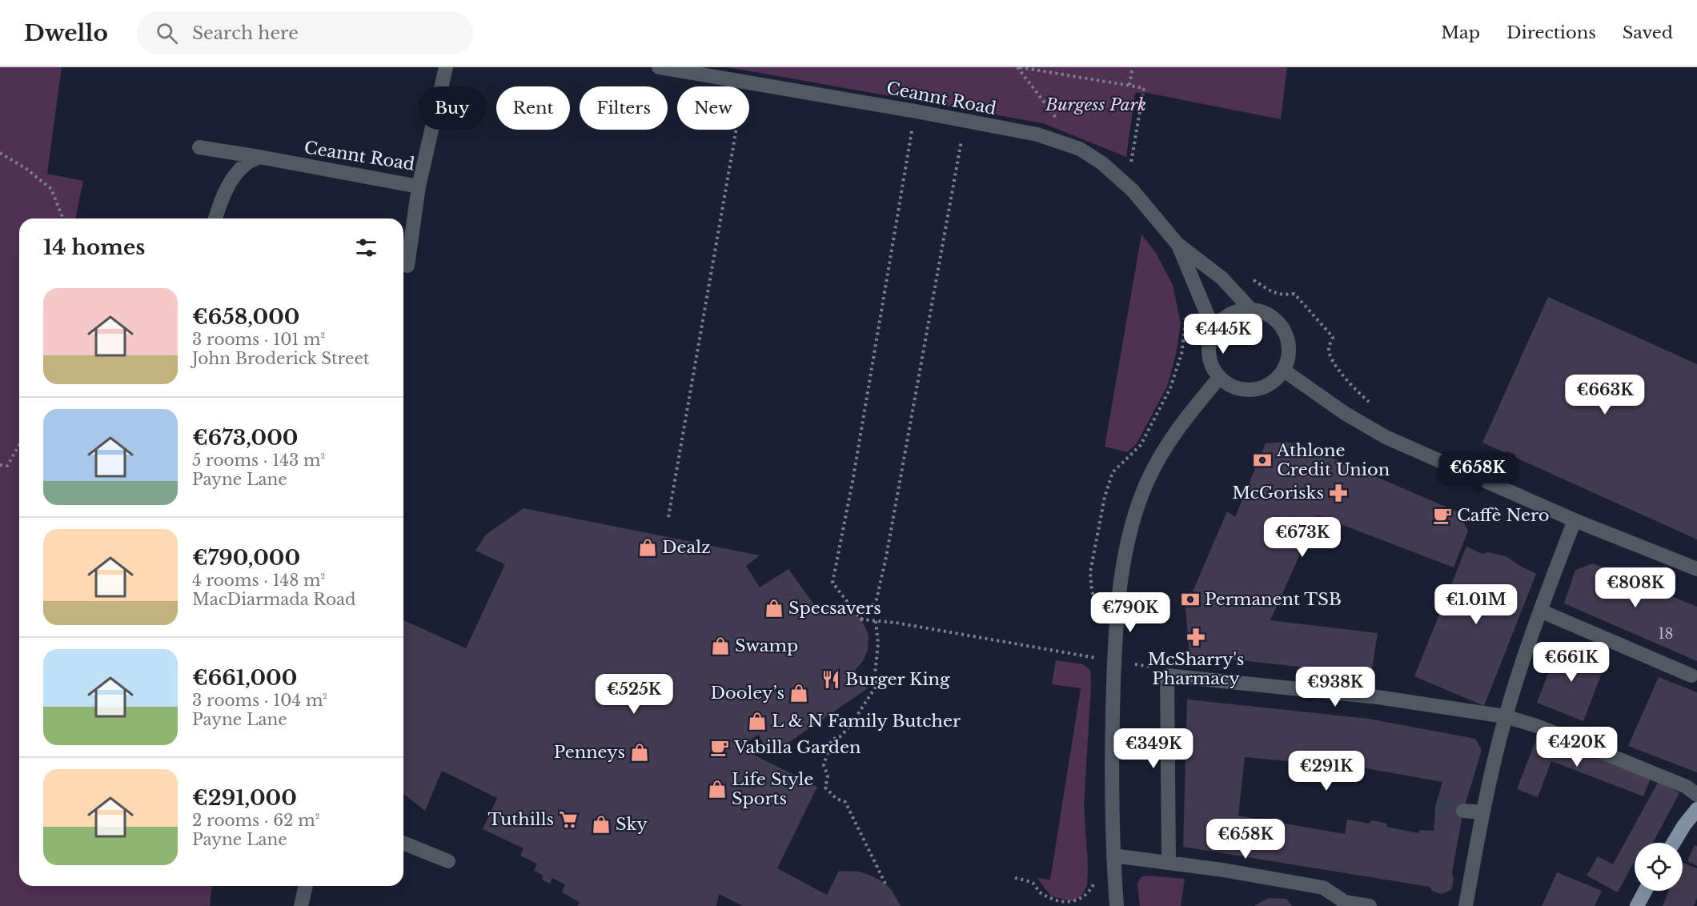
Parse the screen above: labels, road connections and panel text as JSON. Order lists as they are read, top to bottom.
{
  "streets": {
    "street": ["Ceannt Road"]
  },
  "parks": ["Burgess Park"],
  "places": {
    "bank": ["Athlone Credit Union", "Permanent TSB"],
    "pharmacy": ["McGorisks", "McSharry's Pharmacy"],
    "cafe": ["Caffè Nero", "Vabilla Garden"],
    "shop": [
      "Dealz",
      "Specsavers",
      "Swamp",
      "Dooley’s",
      "L & N Family Butcher",
      "Penneys",
      "Life Style Sports",
      "Sky"
    ],
    "restaurant": ["Burger King"],
    "supermarket": ["Tuthills"]
  },
  "house_numbers": ["18"],
  "page": {
    "header": "Dwello",
    "search": "Search here",
    "nav": ["Map", "Directions", "Saved"],
    "chip": [
      "Buy",
      "Rent",
      "Filters",
      "New"
    ],
    "heading": "14 homes",
    "list": [
      {
        "name": "€658,000",
        "note": "3 rooms · 101 m² · John Broderick Street"
      },
      {
        "name": "€673,000",
        "note": "5 rooms · 143 m² · Payne Lane"
      },
      {
        "name": "€790,000",
        "note": "4 rooms · 148 m² · MacDiarmada Road"
      },
      {
        "name": "€661,000",
        "note": "3 rooms · 104 m² · Payne Lane"
      },
      {
        "name": "€291,000",
        "note": "2 rooms · 62 m² · Payne Lane"
      }
    ],
    "price": [
      "€445K",
      "€663K",
      "€658K",
      "€673K",
      "€808K",
      "€1.01M",
      "€790K",
      "€661K",
      "€938K",
      "€525K",
      "€420K",
      "€349K",
      "€291K",
      "€658K"
    ]
  }
}
